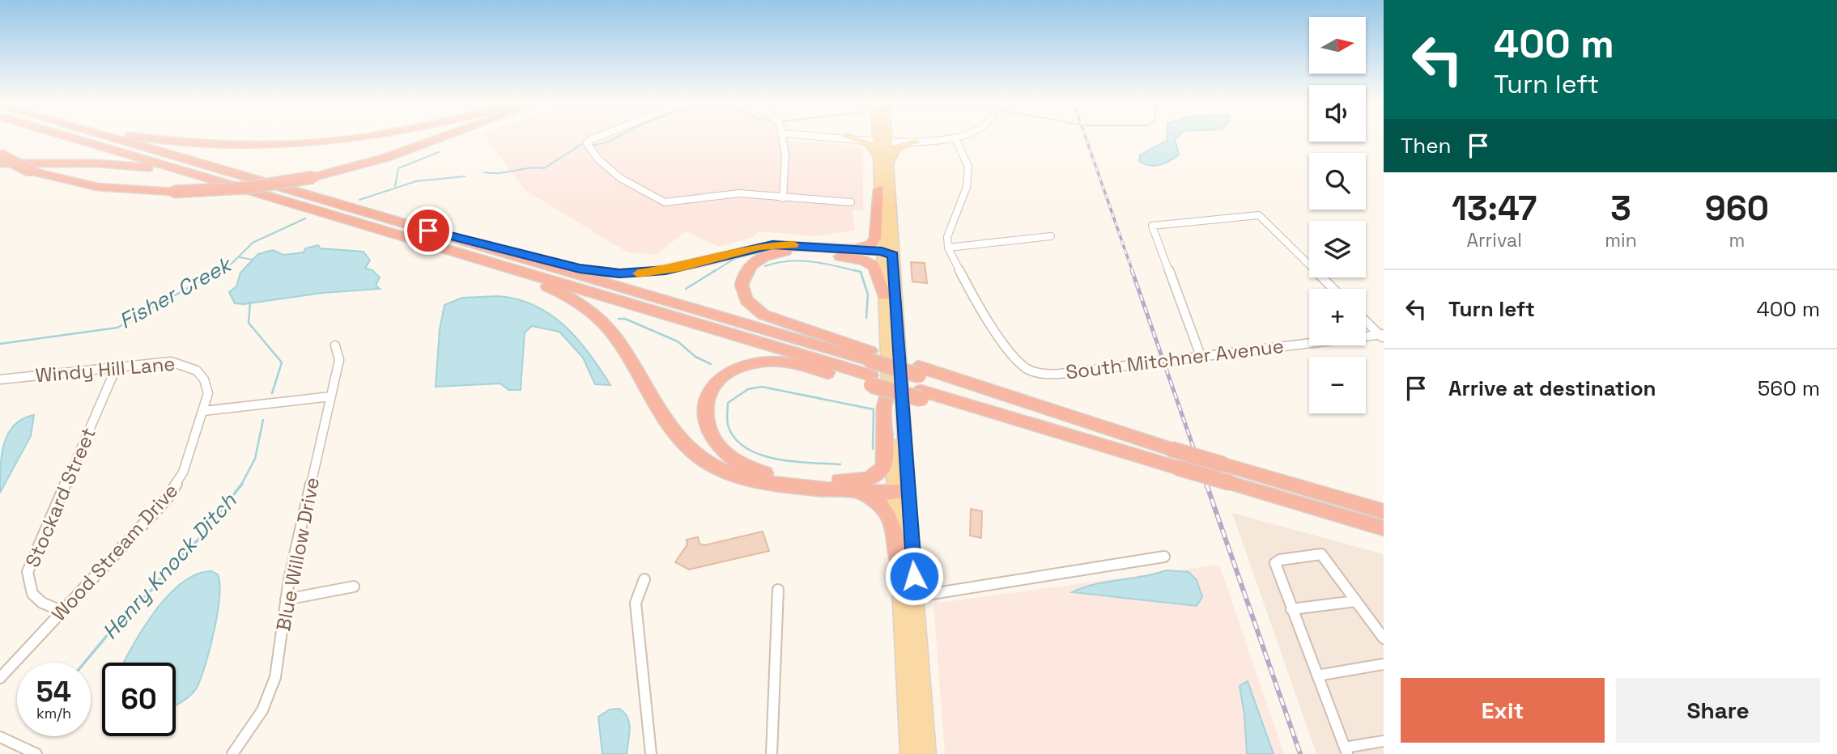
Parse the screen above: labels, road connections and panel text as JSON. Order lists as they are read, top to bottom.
{
  "streets": {
    "street": [
      "South Mitchner Avenue",
      "Windy Hill Lane",
      "Stockard Street",
      "Wood Stream Drive",
      "Blue Willow Drive"
    ]
  },
  "crossings": [
    ["Windy Hill Lane", "Stockard Street"],
    ["Windy Hill Lane", "Wood Stream Drive"],
    ["Stockard Street", "Wood Stream Drive"]
  ],
  "water": ["Fisher Creek", "Henry Knock Ditch"],
  "north": "right",
  "page": {
    "turn": ["400 m", "Turn left"],
    "map_buttons": ["+", "−"],
    "then": "Then",
    "eta": [
      "13:47",
      "Arrival",
      "3",
      "min",
      "960",
      "m"
    ],
    "list": [
      {
        "name": "Turn left",
        "value": "400 m"
      },
      {
        "name": "Arrive at destination",
        "value": "560 m"
      }
    ],
    "speed": "54 km/h",
    "limit": "60",
    "buttons": ["Exit", "Share"]
  }
}
